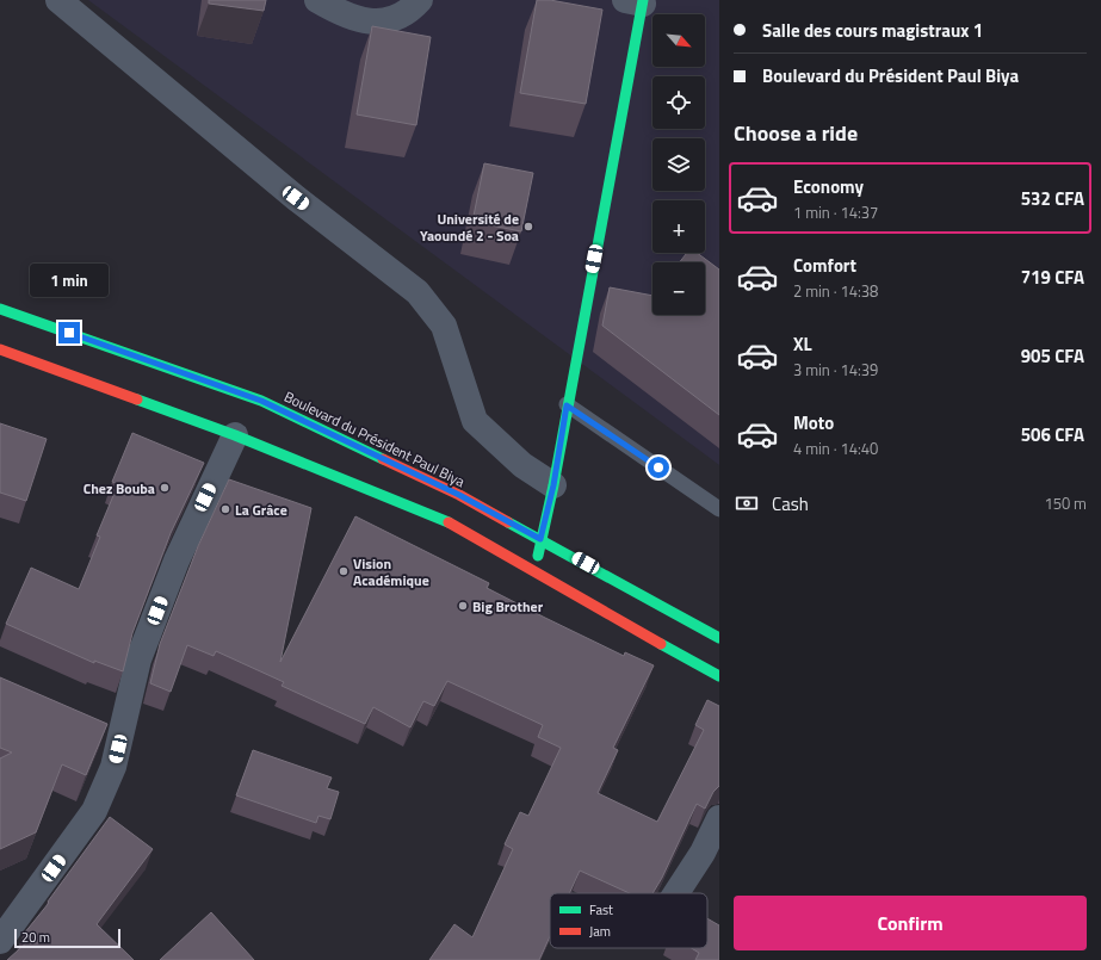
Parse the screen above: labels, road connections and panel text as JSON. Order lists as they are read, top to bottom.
{
  "streets": {
    "main road": ["Boulevard du Président Paul Biya"]
  },
  "places": [
    "Université de Yaoundé 2 - Soa",
    "Chez Bouba",
    "La Grâce",
    "Vision Académique",
    "Big Brother"
  ],
  "legend": ["Fast", "Jam"],
  "scale_bar": "20 m",
  "north": "bottom right",
  "page": {
    "banner": ["Salle des cours magistraux 1", "Boulevard du Président Paul Biya"],
    "map_buttons": ["+", "−"],
    "heading": "Choose a ride",
    "list": [
      {
        "name": "Economy",
        "note": "1 min · 14:37",
        "value": "532 CFA"
      },
      {
        "name": "Comfort",
        "note": "2 min · 14:38",
        "value": "719 CFA"
      },
      {
        "name": "XL",
        "note": "3 min · 14:39",
        "value": "905 CFA"
      },
      {
        "name": "Moto",
        "note": "4 min · 14:40",
        "value": "506 CFA"
      }
    ],
    "bubble": "1 min",
    "pay": ["Cash", "150 m"],
    "buttons": "Confirm",
    "scale": "20 m"
  }
}
